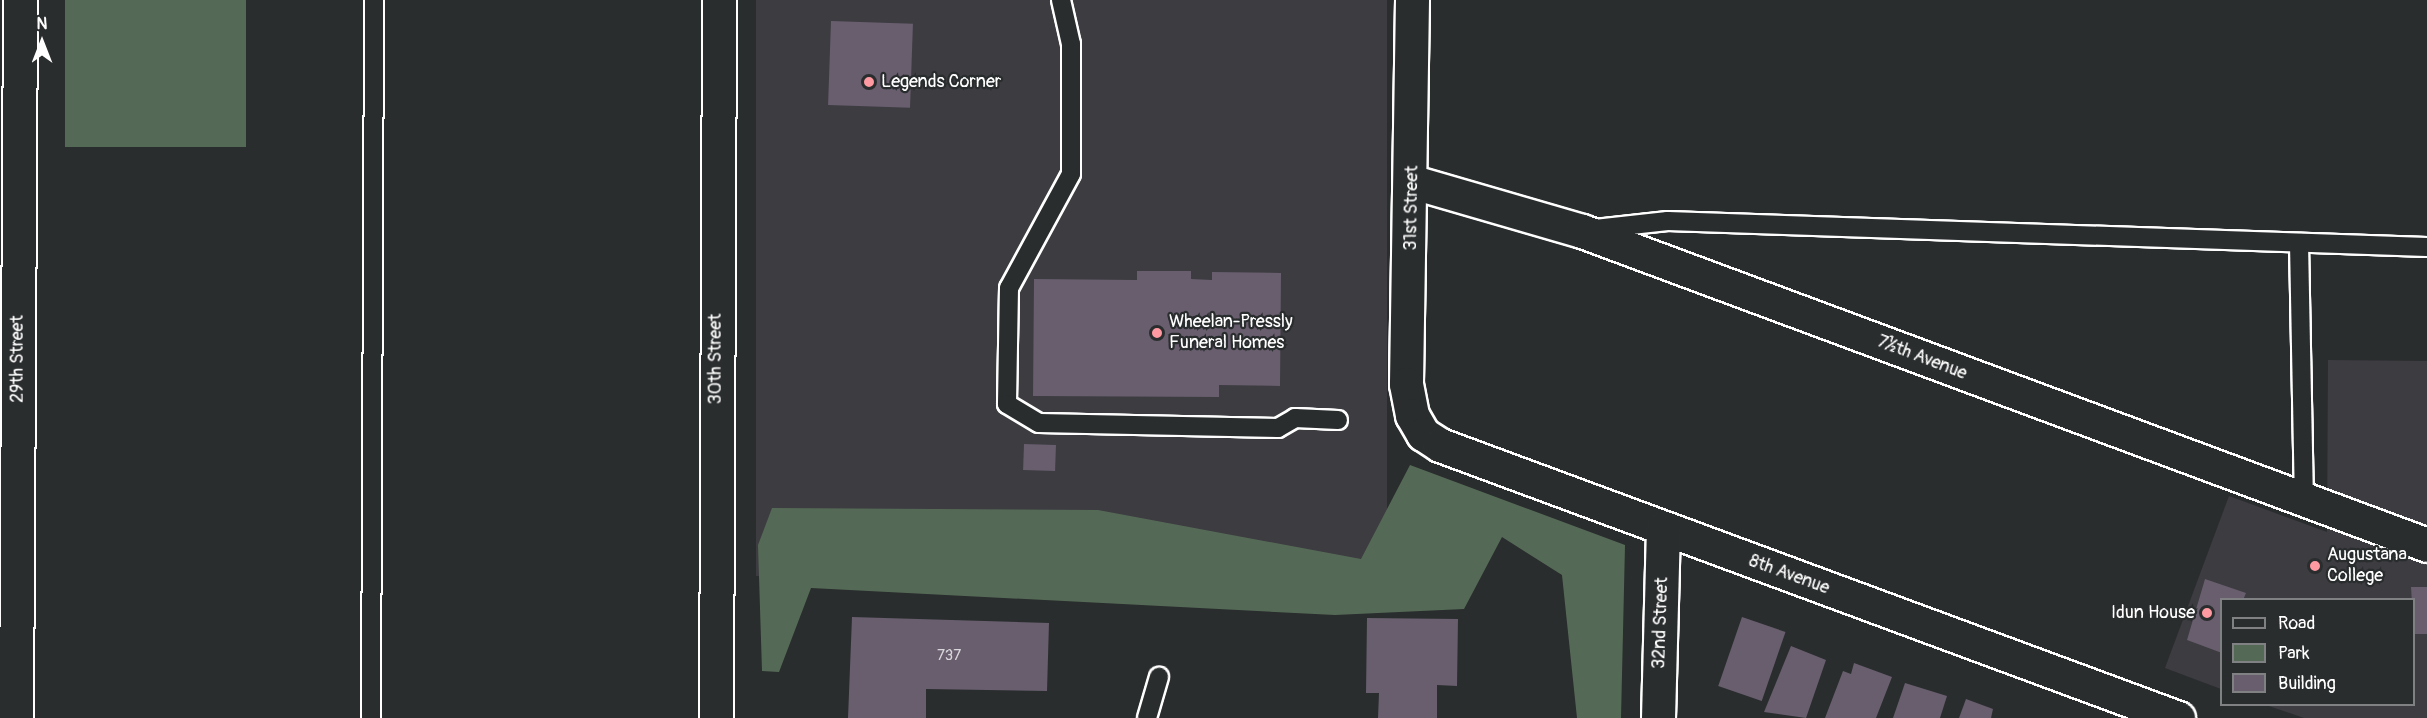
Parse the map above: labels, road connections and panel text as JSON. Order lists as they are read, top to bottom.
{
  "streets": {
    "street": [
      "31st Street",
      "7½th Avenue",
      "29th Street",
      "30th Street",
      "8th Avenue",
      "32nd Street"
    ]
  },
  "crossings": [
    ["31st Street", "7½th Avenue"],
    ["31st Street", "8th Avenue"],
    ["8th Avenue", "32nd Street"]
  ],
  "places": [
    "Legends Corner",
    "Wheelan-Pressly Funeral Homes",
    "Augustana College",
    "Idun House"
  ],
  "house_numbers": ["737"],
  "legend": ["Road", "Park", "Building"],
  "north": "top"
}
